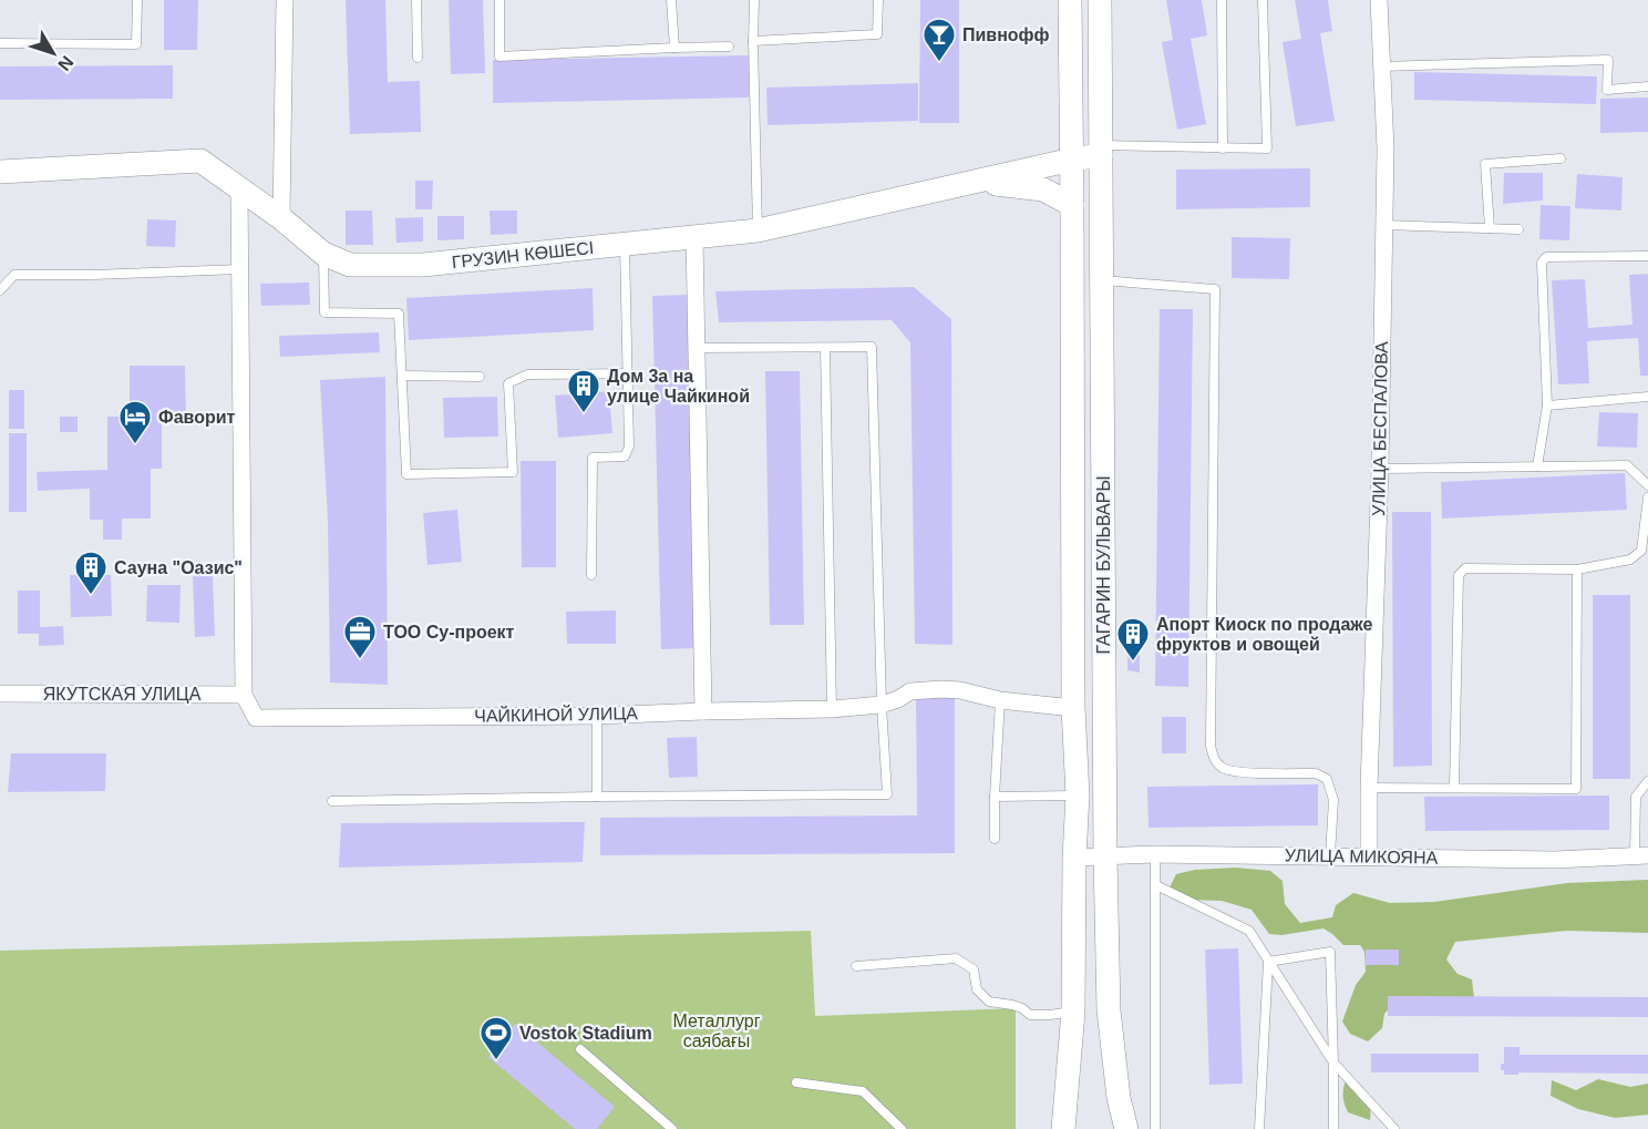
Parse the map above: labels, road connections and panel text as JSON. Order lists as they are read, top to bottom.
{
  "streets": {
    "main road": ["ГРУЗИН КӨШЕСІ", "ГАГАРИН БУЛЬВАРЫ"],
    "street": [
      "УЛИЦА БЕСПАЛОВА",
      "ЯКУТСКАЯ УЛИЦА",
      "ЧАЙКИНОЙ УЛИЦА",
      "УЛИЦА МИКОЯНА"
    ]
  },
  "crossings": [
    ["ГРУЗИН КӨШЕСІ", "ГАГАРИН БУЛЬВАРЫ"],
    ["УЛИЦА БЕСПАЛОВА", "УЛИЦА МИКОЯНА"],
    ["ГАГАРИН БУЛЬВАРЫ", "ЧАЙКИНОЙ УЛИЦА"],
    ["ГАГАРИН БУЛЬВАРЫ", "УЛИЦА МИКОЯНА"],
    ["ЯКУТСКАЯ УЛИЦА", "ЧАЙКИНОЙ УЛИЦА"]
  ],
  "parks": ["Металлург саябағы"],
  "places": {
    "bar": ["Пивнофф"],
    "building": ["Дом 3а на улице Чайкиной", "Сауна \"Оазис\"", "Апорт Киоск по продаже фруктов и овощей"],
    "hotel": ["Фаворит"],
    "office": ["ТОО Су-проект"],
    "sports": ["Vostok Stadium"]
  },
  "north": "bottom right"
}
